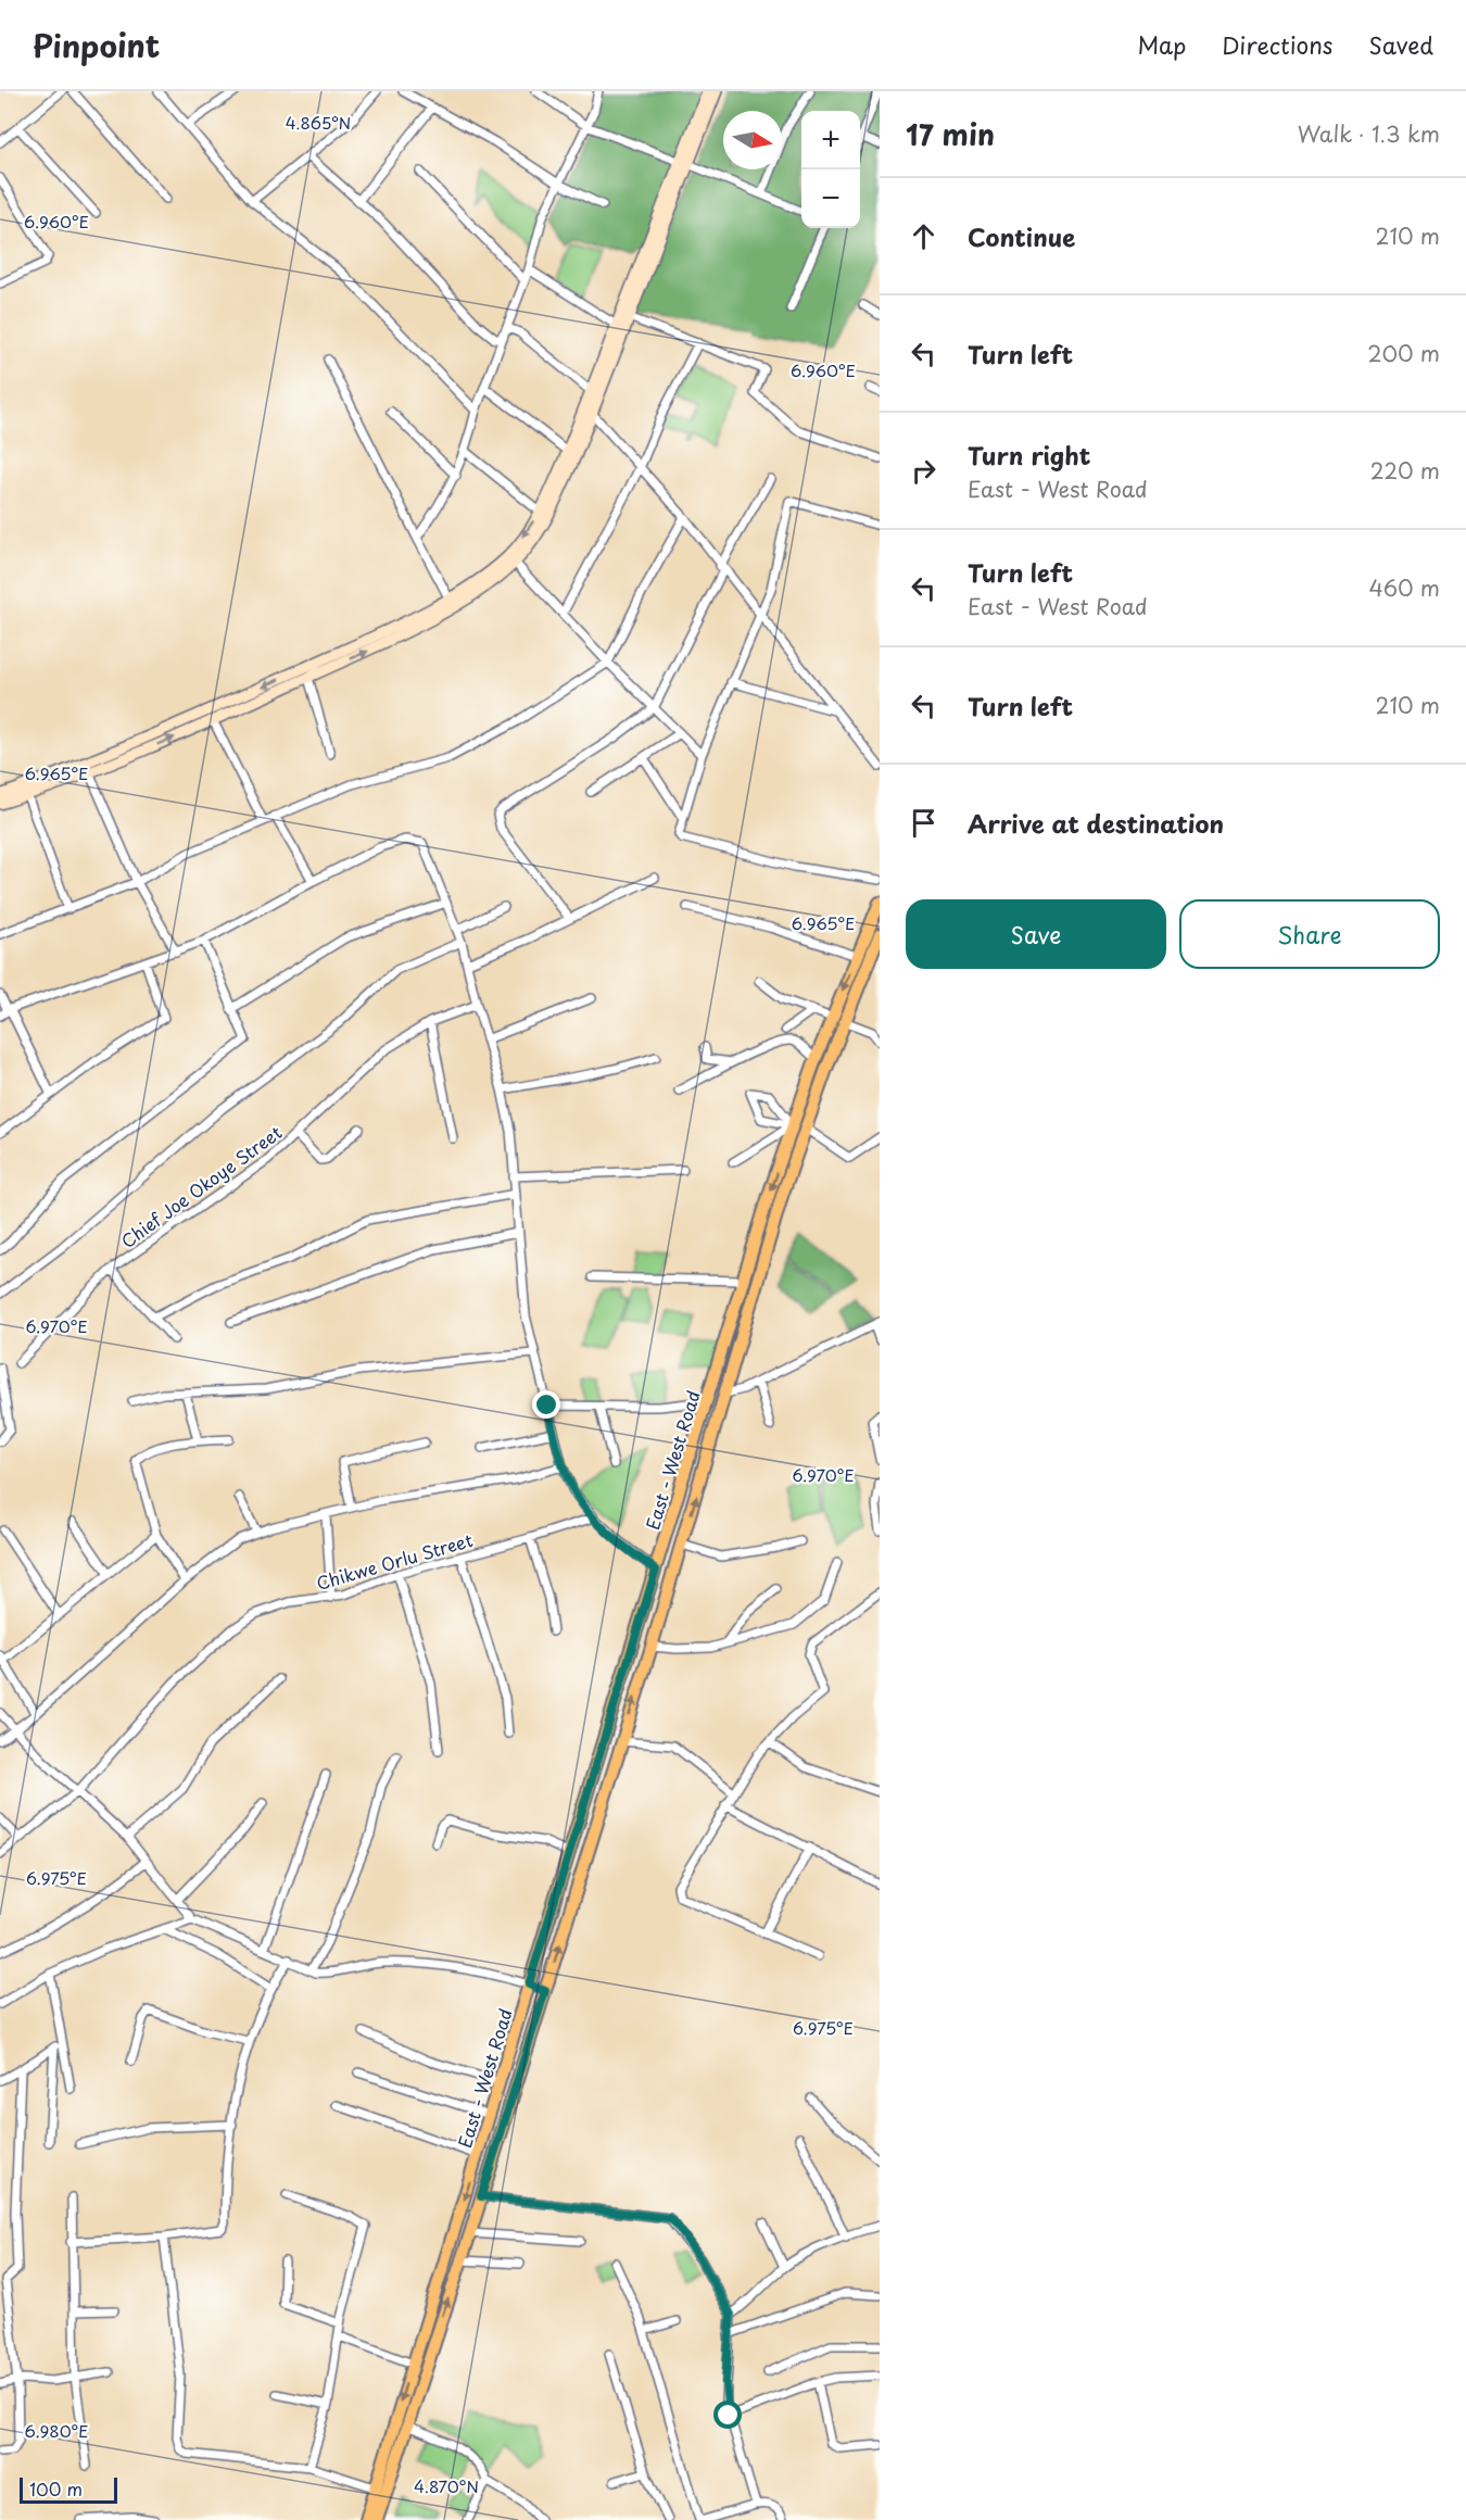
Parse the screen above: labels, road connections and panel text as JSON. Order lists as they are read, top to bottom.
{
  "streets": {
    "main road": ["East - West Road"],
    "street": ["Chief Joe Okoye Street", "Chikwe Orlu Street"]
  },
  "scale_bar": "100 m",
  "north": "right",
  "page": {
    "header": "Pinpoint",
    "nav": ["Map", "Directions", "Saved"],
    "heading": ["17 min", "Walk · 1.3 km"],
    "map_buttons": ["+", "−"],
    "list": [
      ["Continue", "210 m"],
      ["Turn left", "200 m"],
      ["Turn right", "East - West Road", "220 m"],
      ["Turn left", "East - West Road", "460 m"],
      ["Turn left", "210 m"],
      "Arrive at destination"
    ],
    "buttons": ["Save", "Share"],
    "scale": "100 m"
  },
  "coordinates": [
    "4.865°N",
    "6.960°E",
    "6.965°E",
    "6.970°E",
    "6.975°E",
    "6.980°E",
    "4.870°N"
  ]
}
